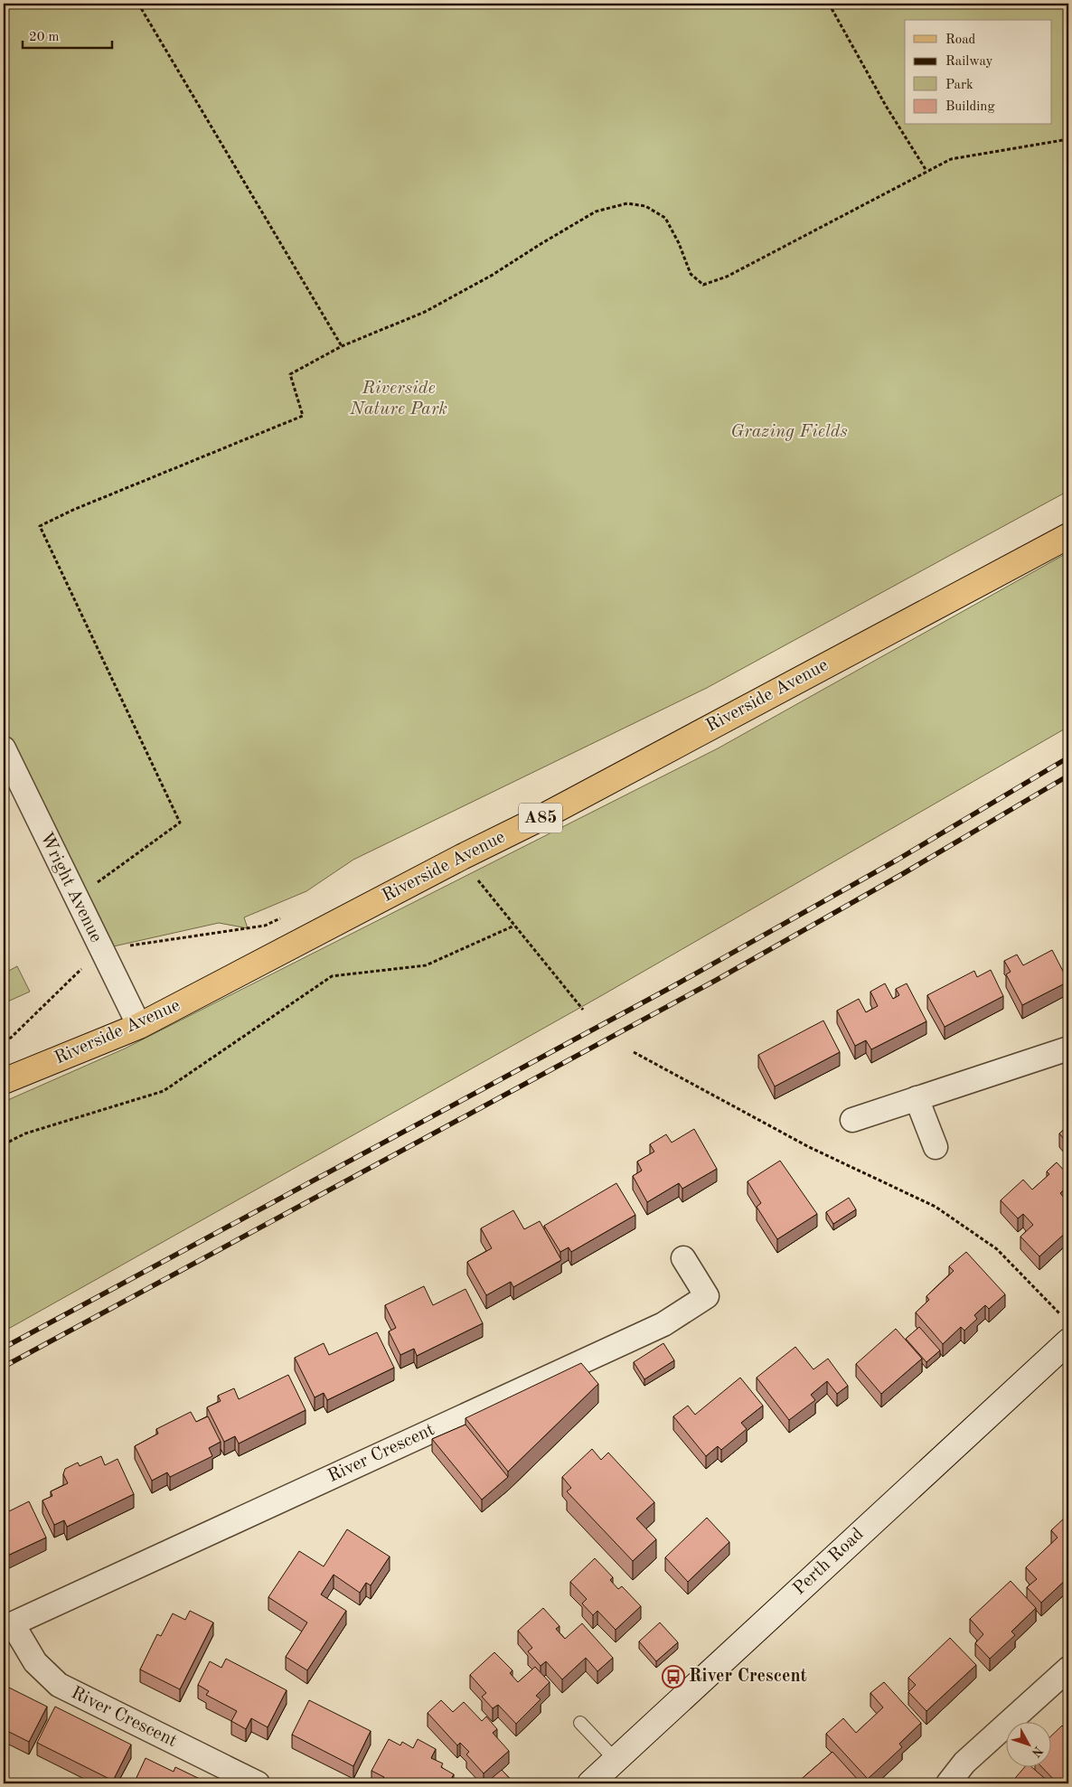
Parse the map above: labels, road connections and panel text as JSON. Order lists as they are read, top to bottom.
{
  "streets": {
    "main road": ["Riverside Avenue", "A85"],
    "street": ["Wright Avenue", "River Crescent", "Perth Road"]
  },
  "crossings": [
    ["Riverside Avenue", "Wright Avenue"]
  ],
  "parks": ["Riverside Nature Park", "Grazing Fields"],
  "places": {
    "bus stop": ["River Crescent"]
  },
  "legend": [
    "Road",
    "Railway",
    "Park",
    "Building"
  ],
  "scale_bar": "20 m",
  "north": "bottom right"
}
